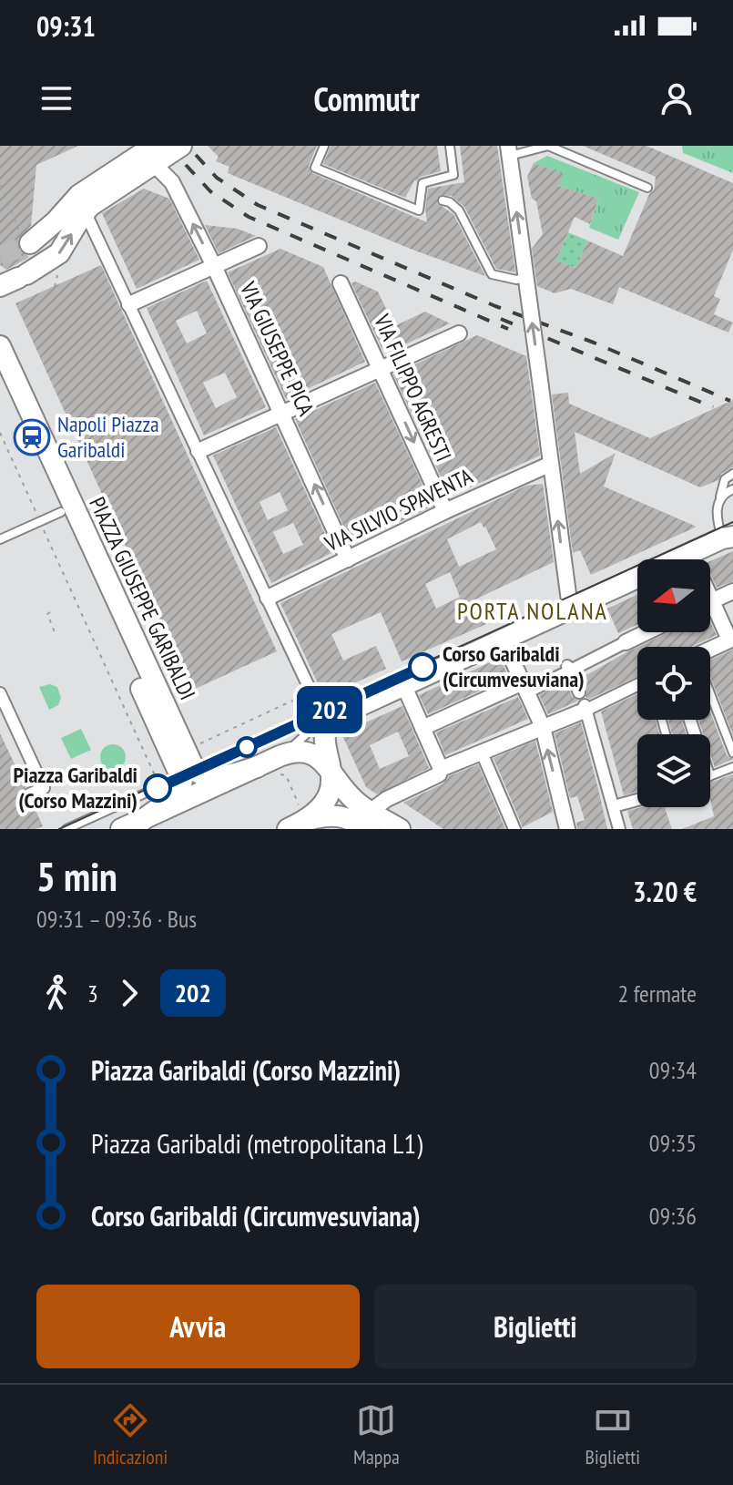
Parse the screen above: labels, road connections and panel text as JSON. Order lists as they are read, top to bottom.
{
  "streets": {
    "main road": ["PIAZZA GIUSEPPE GARIBALDI"],
    "street": ["VIA GIUSEPPE PICA", "VIA FILIPPO AGRESTI", "VIA SILVIO SPAVENTA"]
  },
  "crossings": [
    ["VIA GIUSEPPE PICA", "VIA SILVIO SPAVENTA"],
    ["VIA FILIPPO AGRESTI", "VIA SILVIO SPAVENTA"]
  ],
  "districts": ["PORTA NOLANA"],
  "places": {
    "station": ["Napoli Piazza Garibaldi"],
    "other": ["Corso Garibaldi (Circumvesuviana)", "Piazza Garibaldi (Corso Mazzini)"]
  },
  "lines": ["bus line 202"],
  "north": "left",
  "page": {
    "status": "09:31",
    "header": "Commutr",
    "on_map": "202",
    "heading": ["5 min", "09:31 – 09:36 · Bus", "3.20 €"],
    "legs": ["3", "202", "2 fermate"],
    "list": [
      {
        "name": "Piazza Garibaldi (Corso Mazzini)",
        "value": "09:34"
      },
      {
        "name": "Piazza Garibaldi (metropolitana L1)",
        "value": "09:35"
      },
      {
        "name": "Corso Garibaldi (Circumvesuviana)",
        "value": "09:36"
      }
    ],
    "buttons": ["Avvia", "Biglietti"],
    "tabs": ["Indicazioni", "Mappa", "Biglietti"]
  }
}
